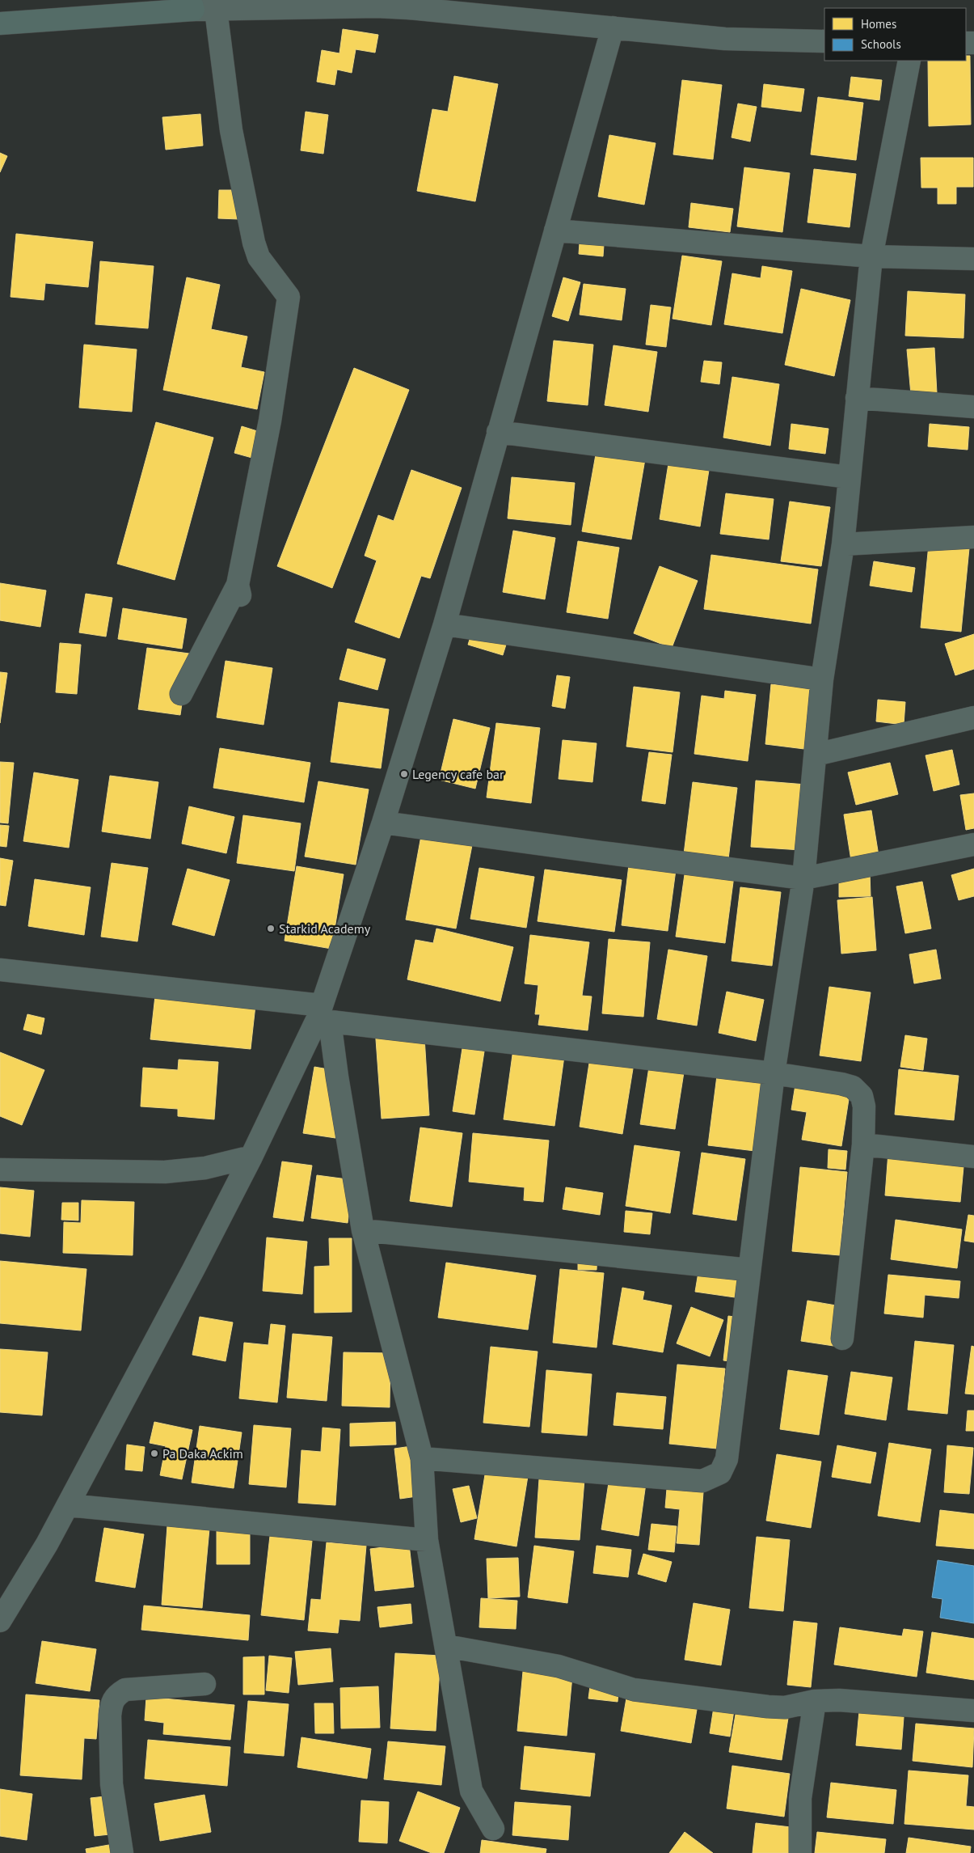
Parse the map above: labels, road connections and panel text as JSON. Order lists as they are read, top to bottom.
{
  "places": ["Legency cafe bar", "Starkid Academy", "Pa Daka Ackim"],
  "legend": ["Homes", "Schools"]
}
